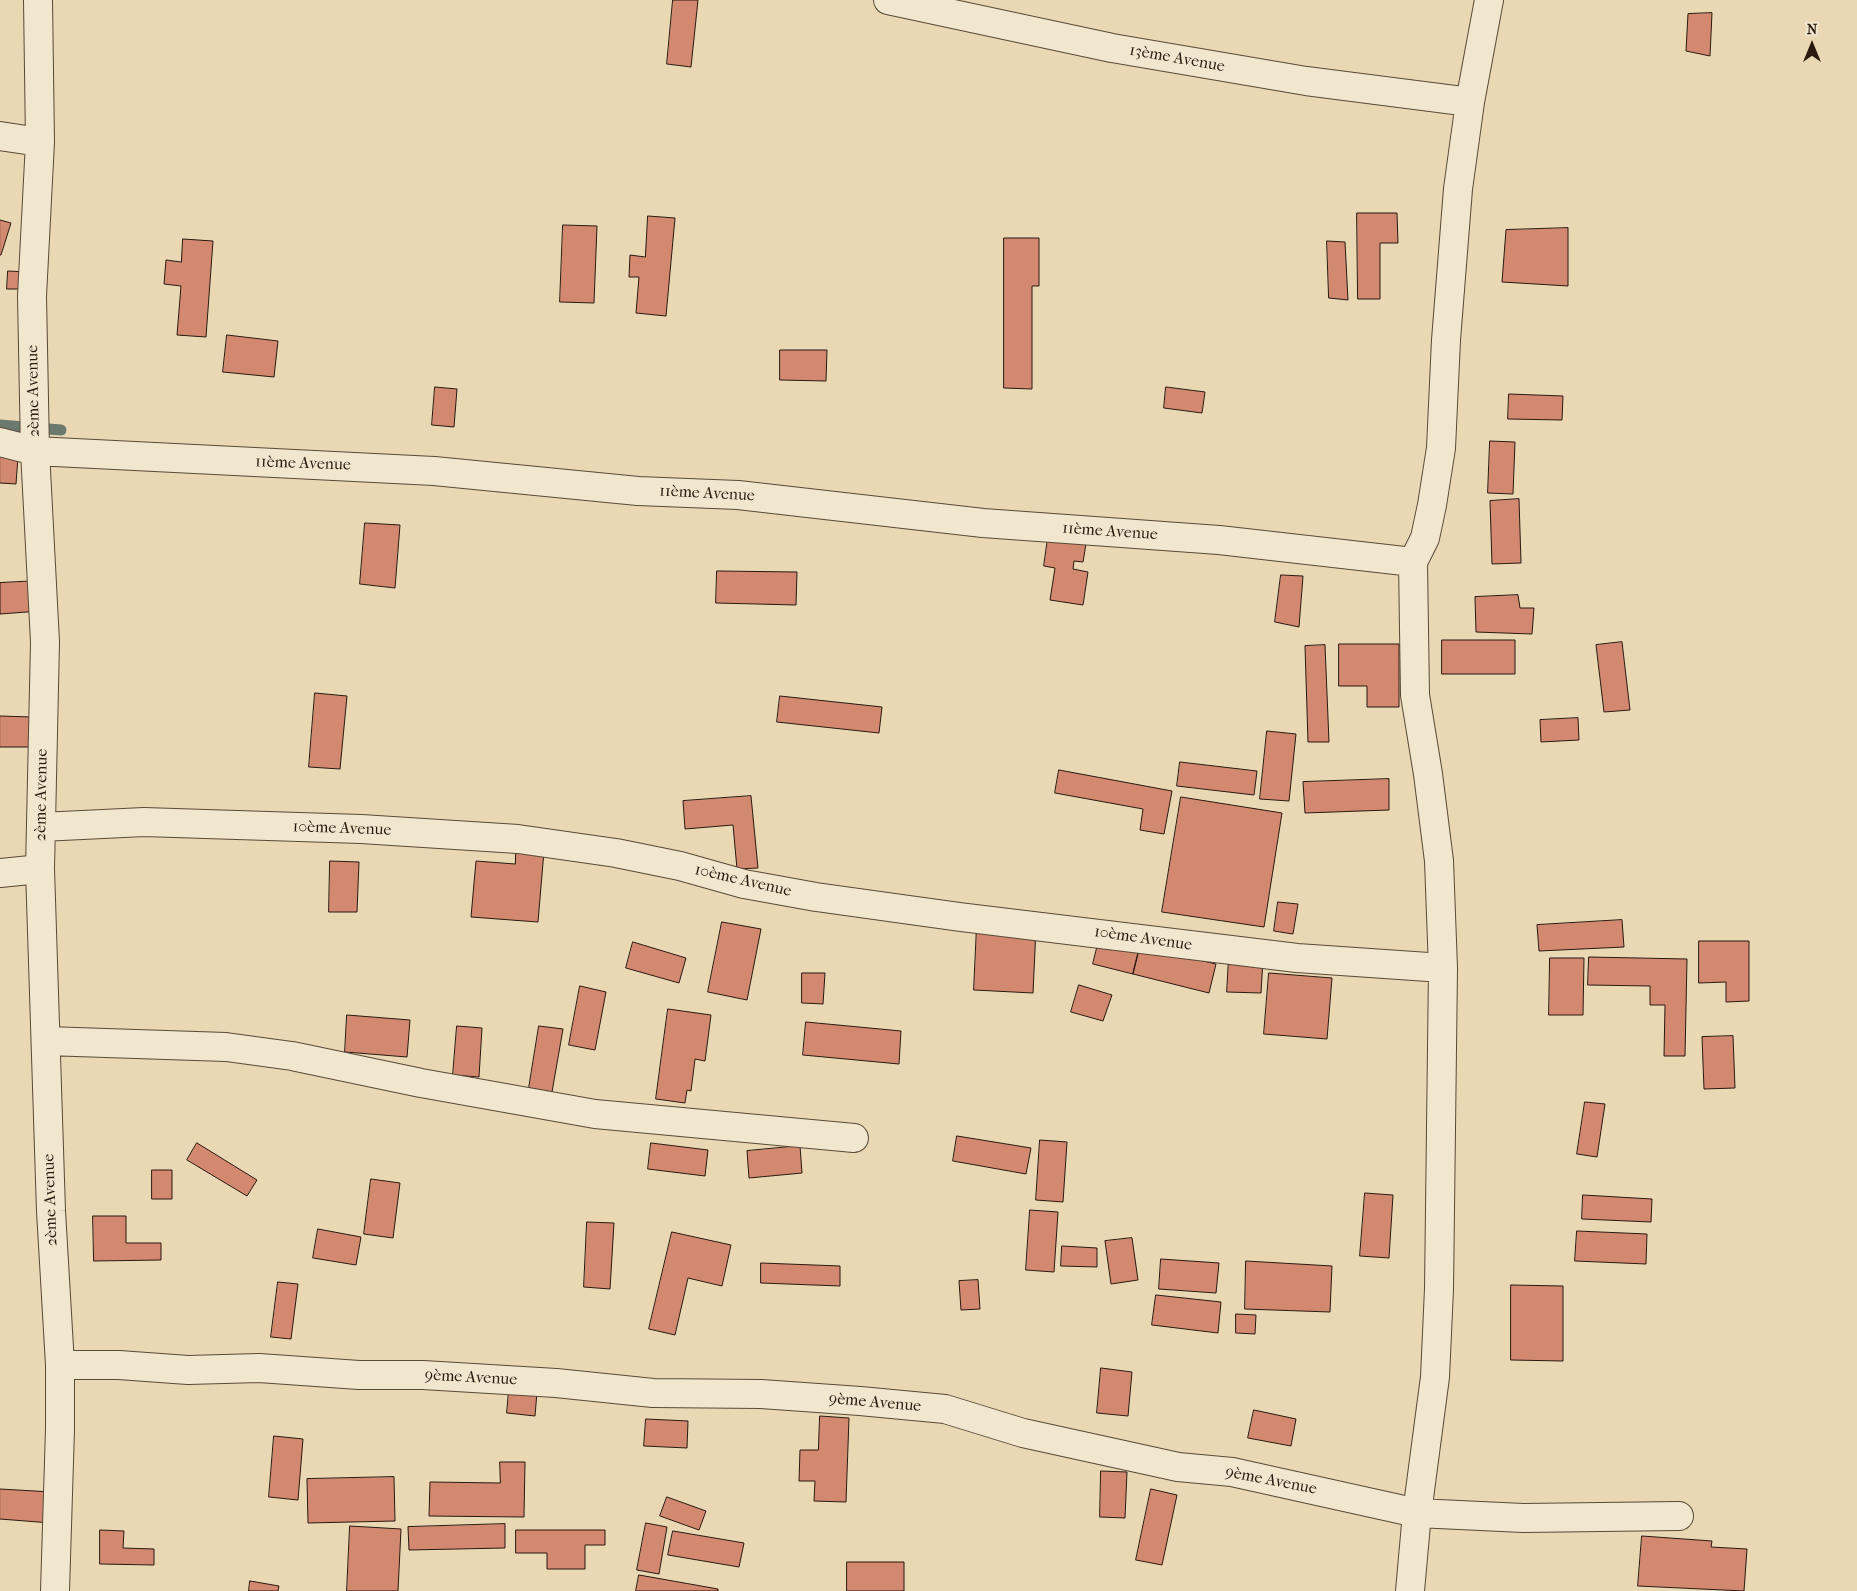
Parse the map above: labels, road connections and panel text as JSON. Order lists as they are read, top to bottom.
{
  "streets": {
    "street": [
      "13ème Avenue",
      "2ème Avenue",
      "11ème Avenue",
      "10ème Avenue",
      "9ème Avenue"
    ]
  },
  "crossings": [
    ["2ème Avenue", "11ème Avenue"],
    ["2ème Avenue", "10ème Avenue"],
    ["2ème Avenue", "9ème Avenue"]
  ],
  "north": "top"
}
